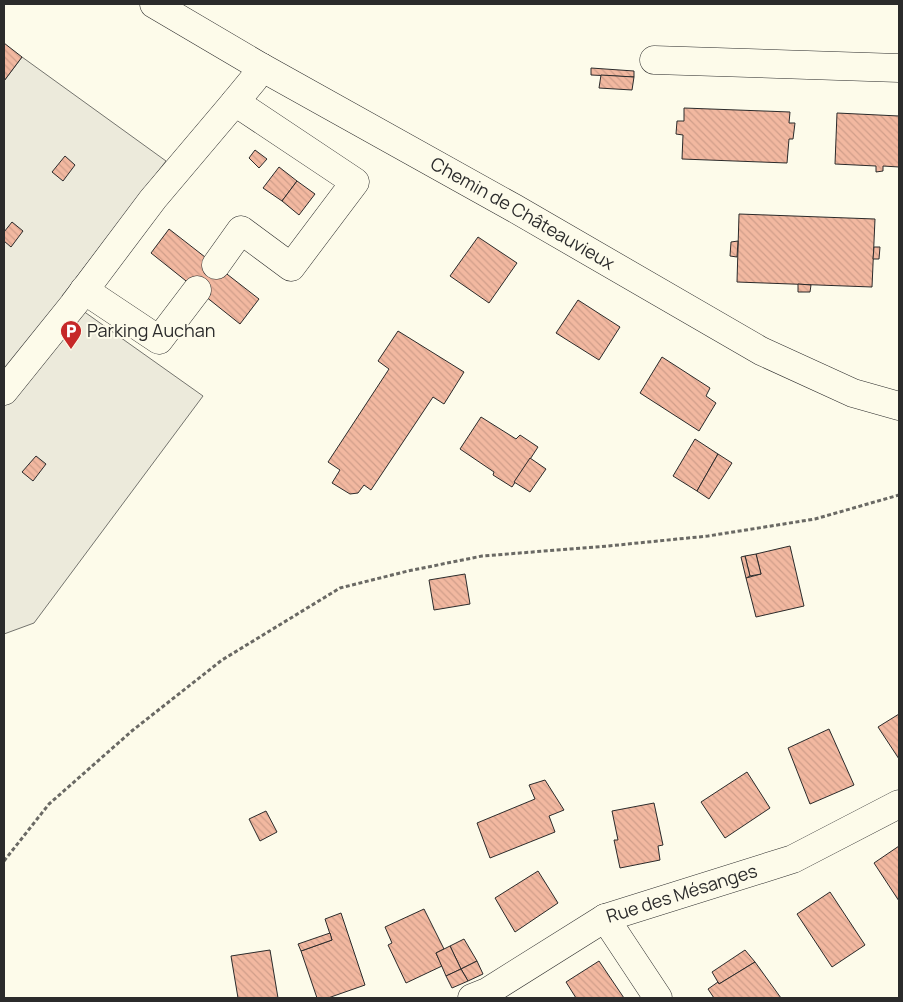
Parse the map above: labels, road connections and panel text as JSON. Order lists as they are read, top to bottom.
{
  "streets": {
    "street": ["Chemin de Châteauvieux", "Rue des Mésanges"]
  },
  "places": {
    "parking": ["Parking Auchan"]
  }
}
